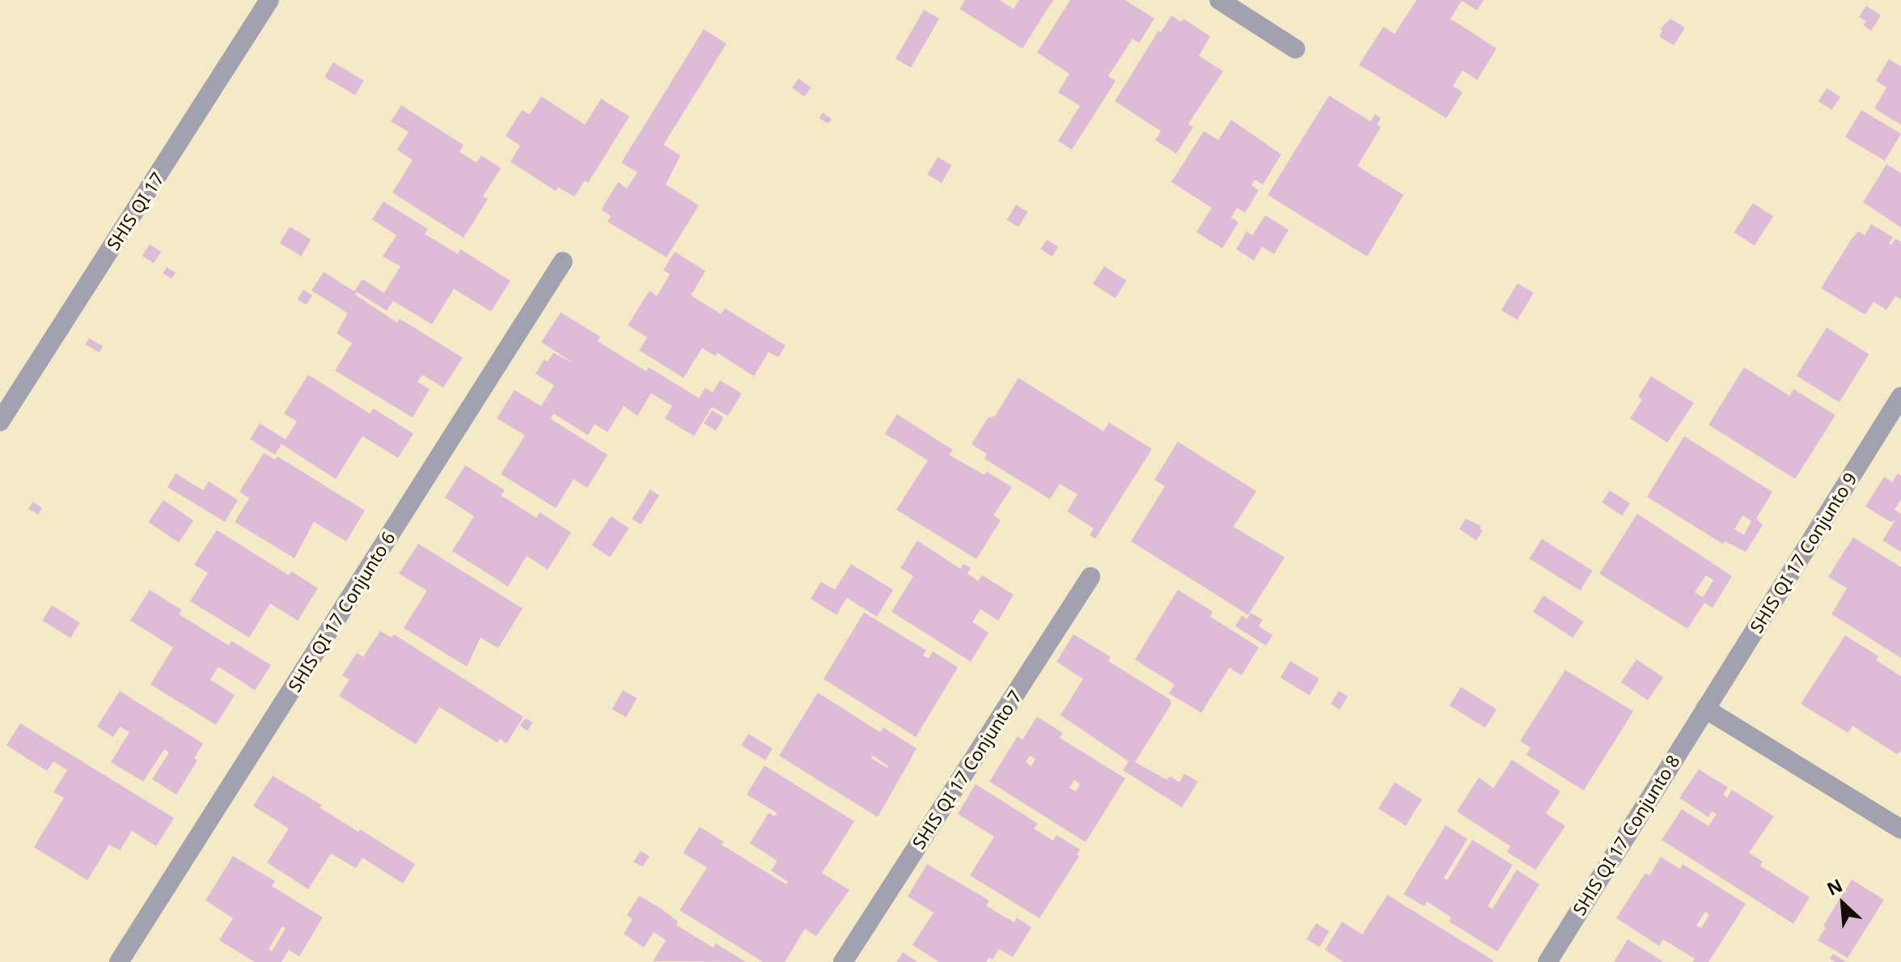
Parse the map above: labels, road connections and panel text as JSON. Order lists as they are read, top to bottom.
{
  "streets": {
    "street": [
      "SHIS QI 17",
      "SHIS QI 17 Conjunto 9",
      "SHIS QI 17 Conjunto 6",
      "SHIS QI 17 Conjunto 7",
      "SHIS QI 17 Conjunto 8"
    ]
  },
  "crossings": [
    ["SHIS QI 17 Conjunto 9", "SHIS QI 17 Conjunto 8"]
  ],
  "north": "top left"
}
